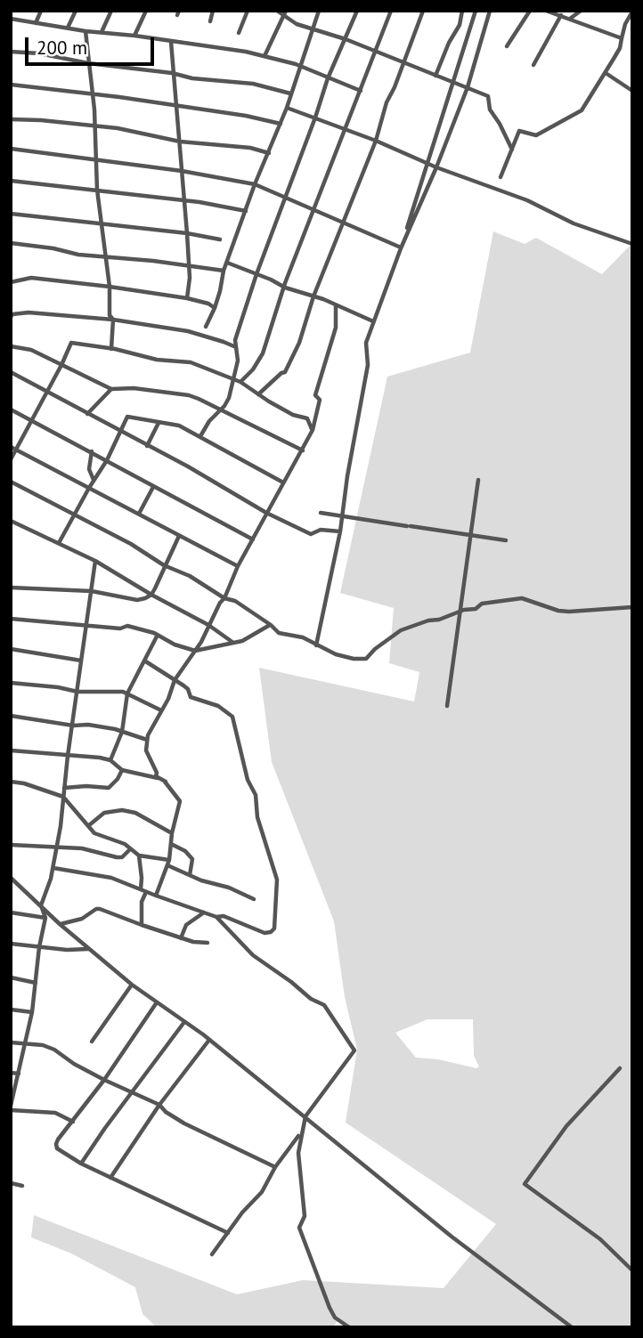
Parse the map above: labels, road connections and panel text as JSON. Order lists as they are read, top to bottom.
{
  "scale_bar": "200 m"
}
